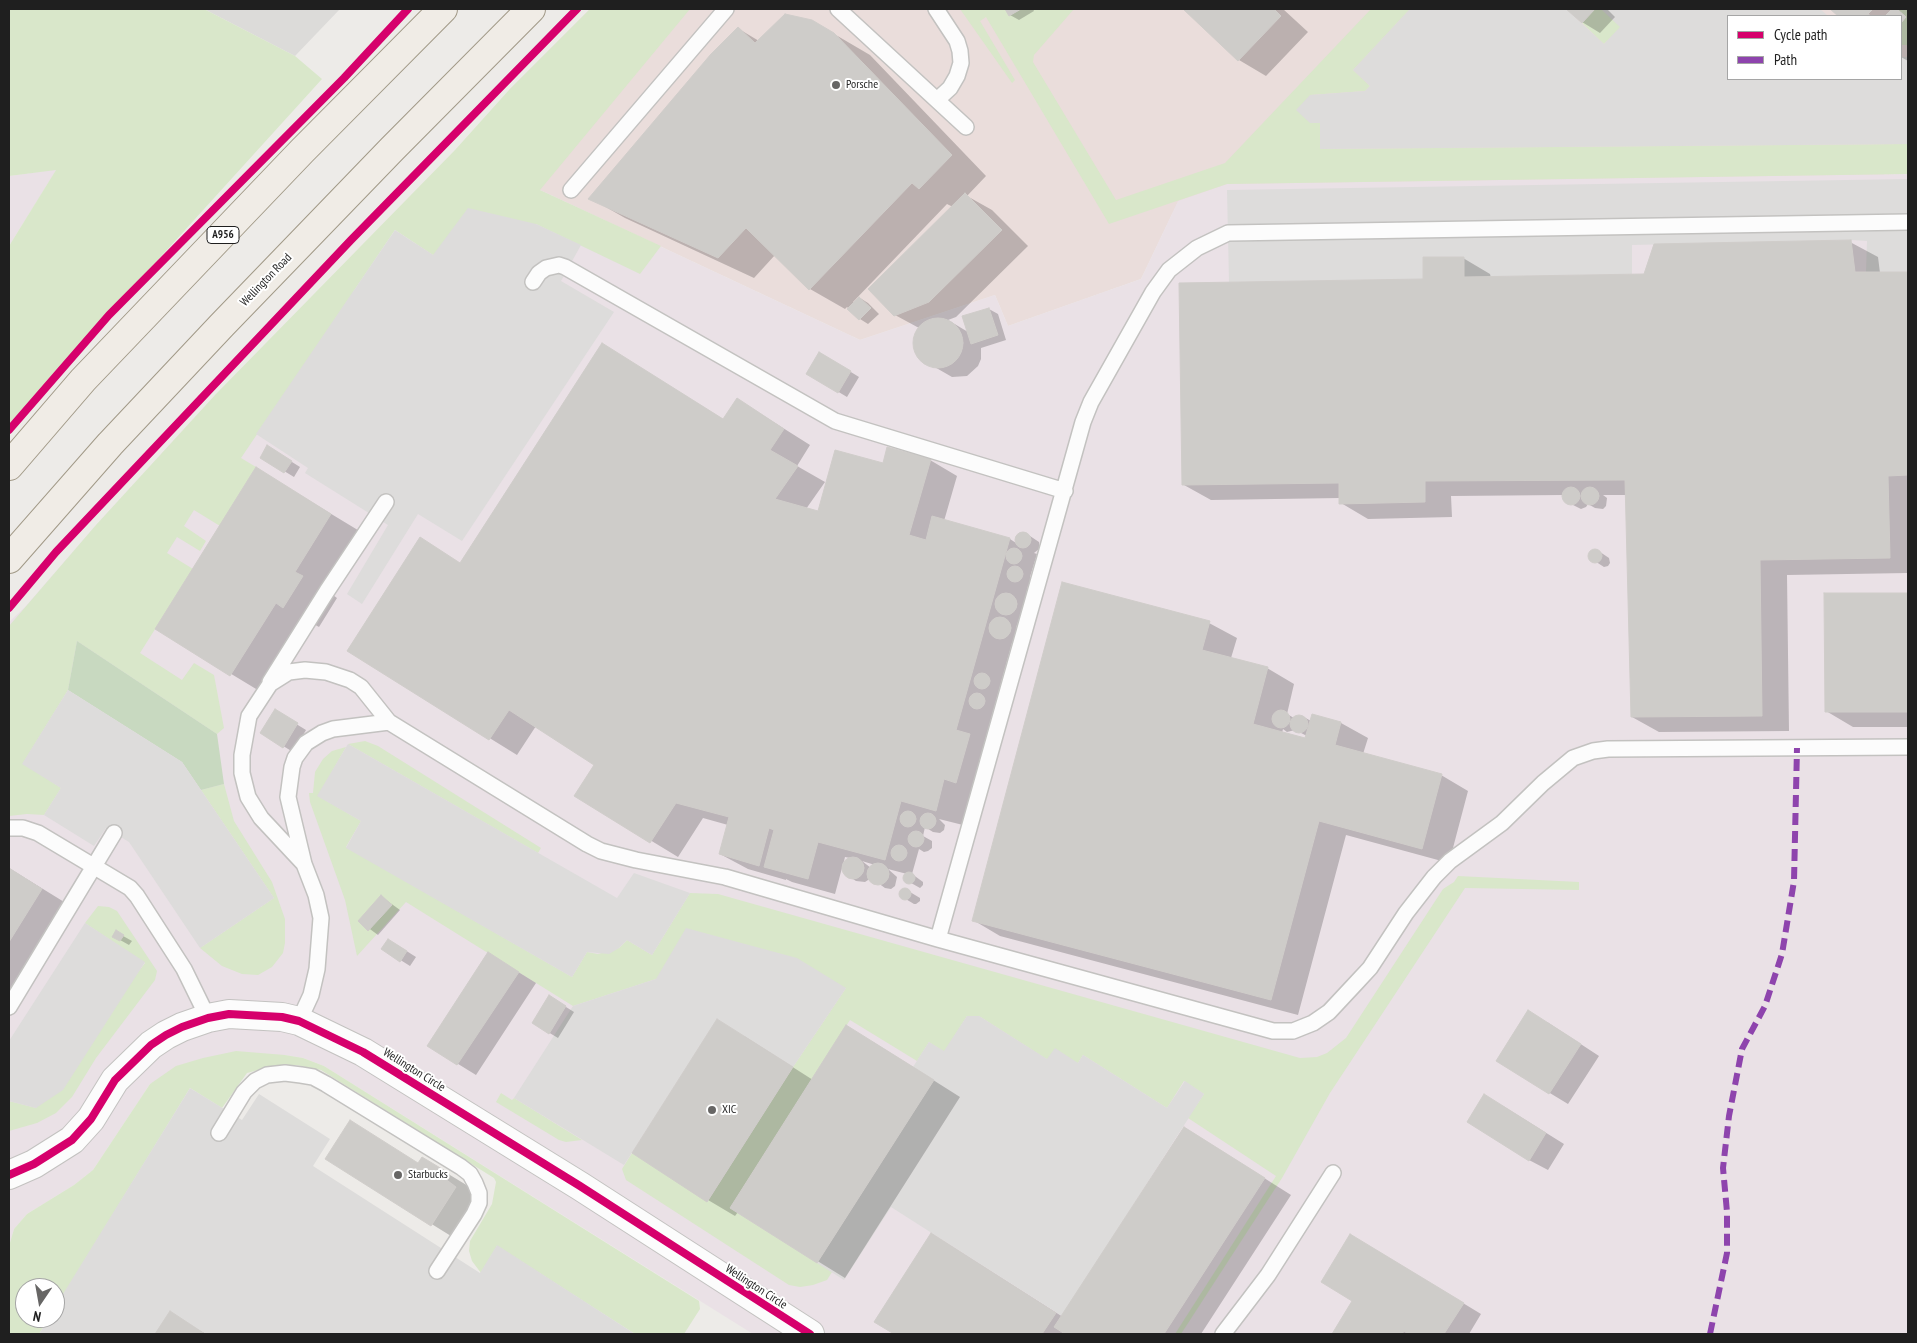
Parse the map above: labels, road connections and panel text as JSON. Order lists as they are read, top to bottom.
{
  "streets": {
    "main road": ["A956", "Wellington Road"],
    "street": ["Wellington Circle"]
  },
  "places": ["Porsche", "XIC", "Starbucks"],
  "legend": ["Cycle path", "Path"],
  "north": "bottom"
}
